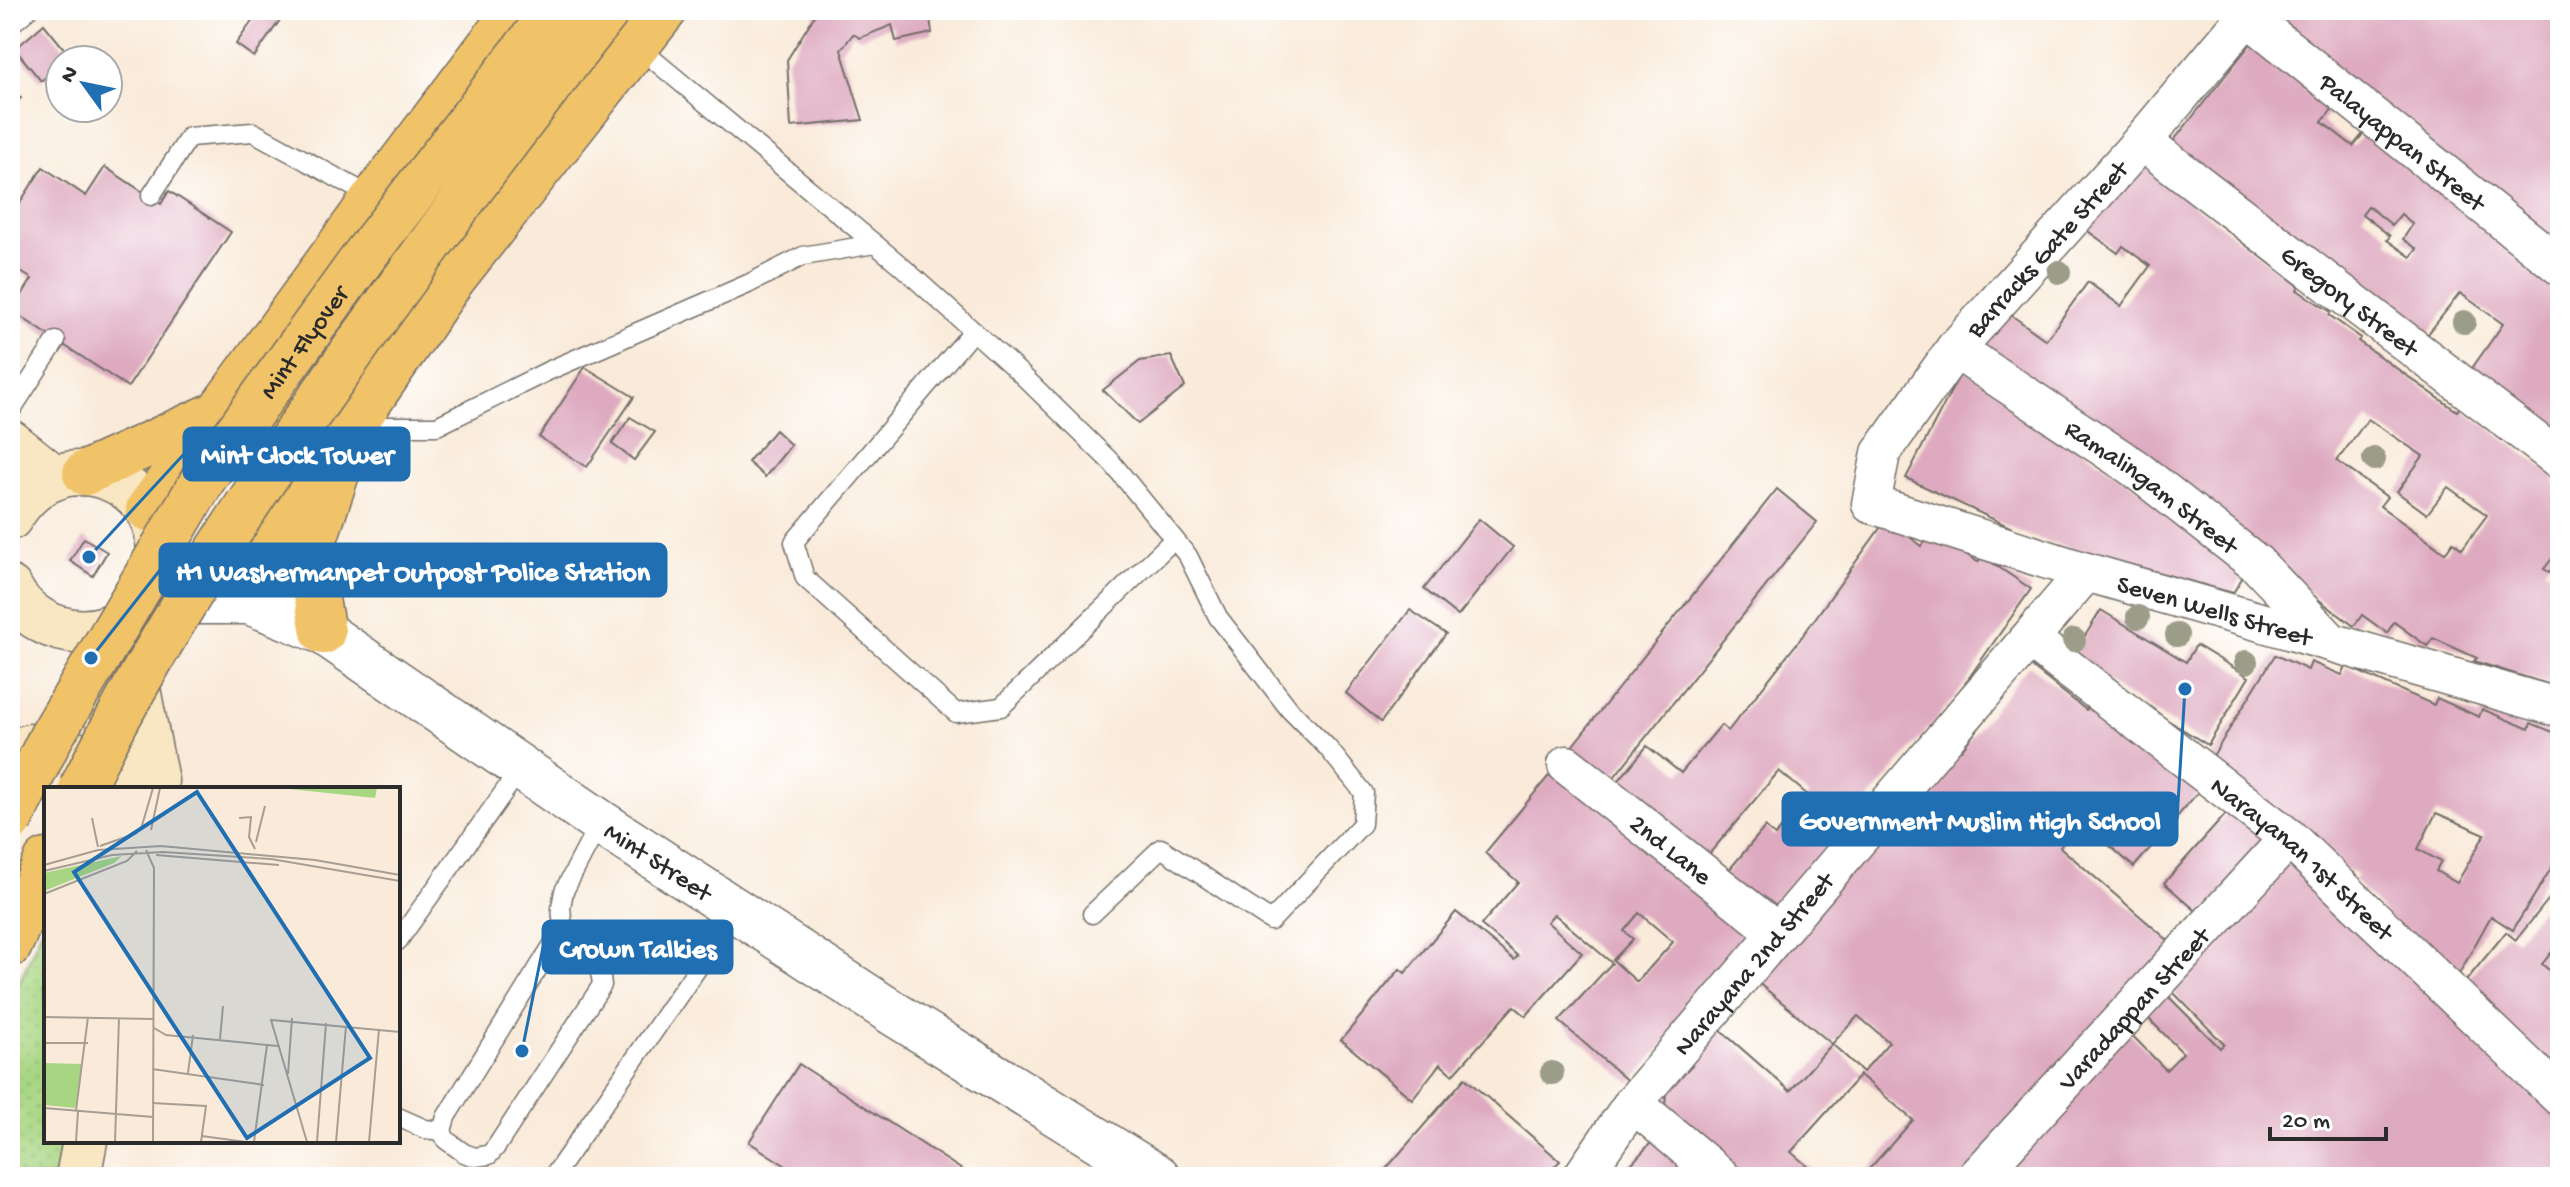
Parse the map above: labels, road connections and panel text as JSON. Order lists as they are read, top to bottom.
{
  "streets": {
    "main road": ["Mint Flyover"],
    "street": [
      "Palayappan Street",
      "Barracks Gate Street",
      "Gregory Street",
      "Ramalingam Street",
      "Seven Wells Street",
      "2nd Lane",
      "Narayanan 1st Street",
      "Mint Street",
      "Narayana 2nd Street",
      "Varadappan Street"
    ]
  },
  "crossings": [
    ["Palayappan Street", "Barracks Gate Street"],
    ["Barracks Gate Street", "Gregory Street"],
    ["Barracks Gate Street", "Ramalingam Street"],
    ["Barracks Gate Street", "Seven Wells Street"],
    ["Ramalingam Street", "Seven Wells Street"],
    ["Seven Wells Street", "Narayana 2nd Street"],
    ["2nd Lane", "Narayana 2nd Street"],
    ["Narayanan 1st Street", "Narayana 2nd Street"],
    ["Narayanan 1st Street", "Varadappan Street"]
  ],
  "places": [
    "Mint Clock Tower",
    "H1 Washermanpet Outpost Police Station",
    "Government Muslim High School",
    "Crown Talkies"
  ],
  "scale_bar": "20 m",
  "north": "top left"
}
